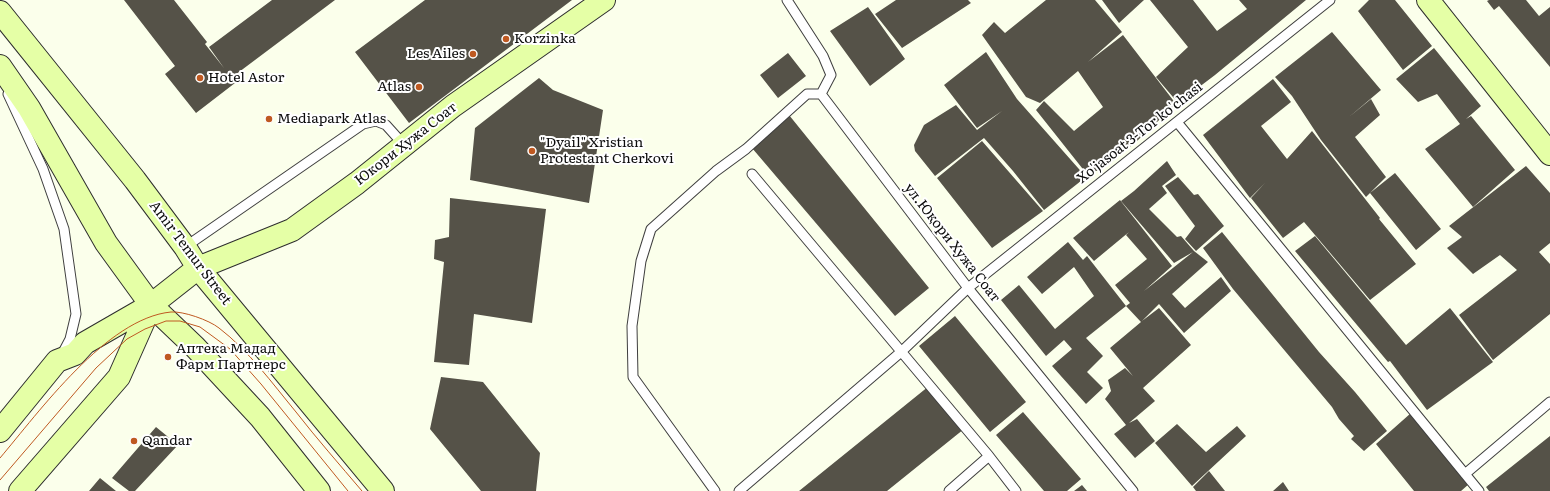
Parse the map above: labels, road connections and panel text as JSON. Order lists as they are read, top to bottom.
{
  "streets": {
    "main road": ["Юкори Хужа Соат", "Amir Temur Street"],
    "lane": ["Xo'jasoat 3-Tor ko'chasi", "ул.Юқори Хужа Соат"]
  },
  "crossings": [
    ["Xo'jasoat 3-Tor ko'chasi", "ул.Юқори Хужа Соат"],
    ["Юкори Хужа Соат", "Amir Temur Street"]
  ],
  "places": [
    "Korzinka",
    "Les Ailes",
    "Hotel Astor",
    "Atlas",
    "Mediapark Atlas",
    "\"Dyail\" Xristian Protestant Cherkovi",
    "Аптека Мадад Фарм Партнерс",
    "Qandar"
  ]
}
